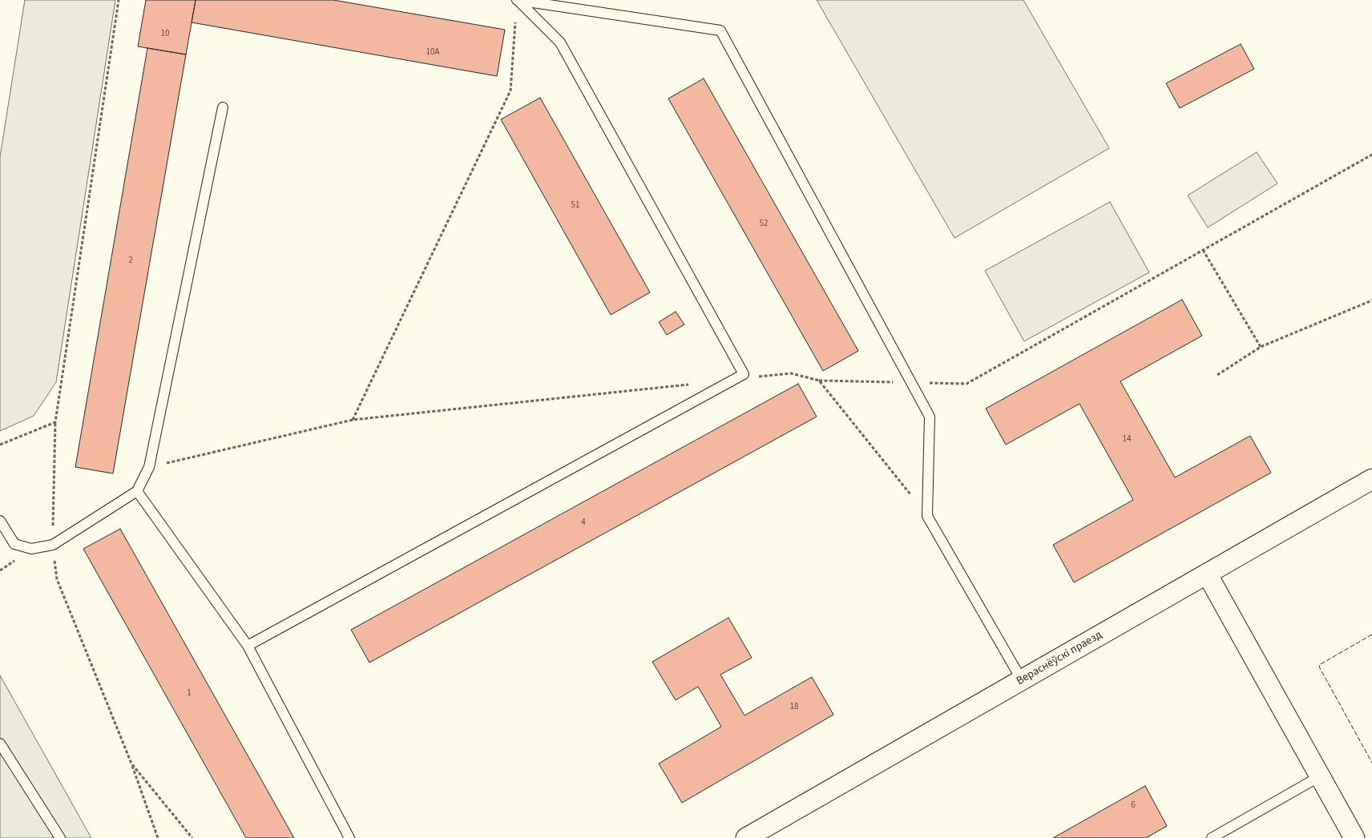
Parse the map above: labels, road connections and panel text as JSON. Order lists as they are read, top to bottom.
{
  "streets": {
    "street": ["Вераснёўскі праезд"]
  },
  "house_numbers": [
    "10",
    "10А",
    "51",
    "52",
    "2",
    "14",
    "4",
    "1",
    "18",
    "6"
  ]
}
